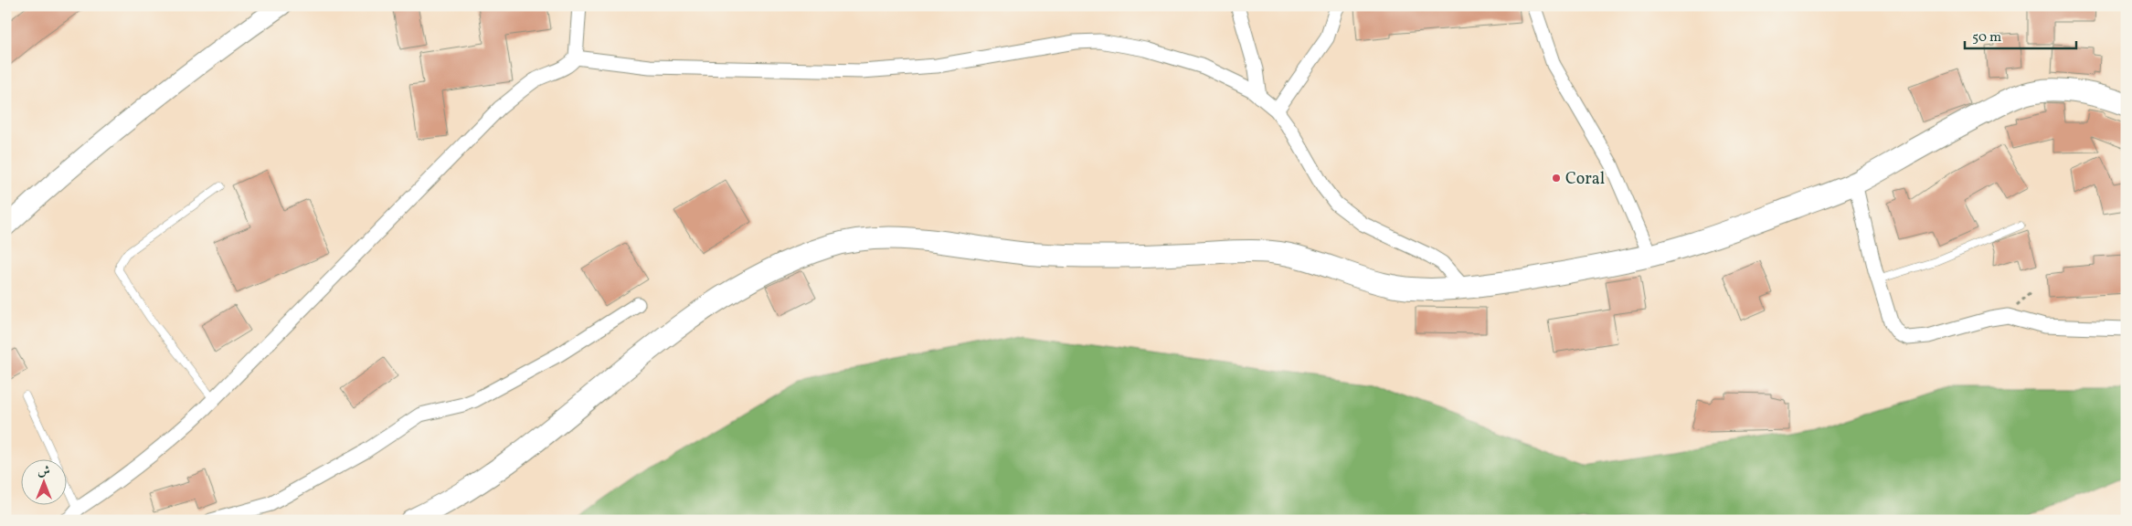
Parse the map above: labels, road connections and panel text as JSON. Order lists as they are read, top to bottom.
{
  "places": ["Coral"],
  "scale_bar": "50 m",
  "north": "top"
}
